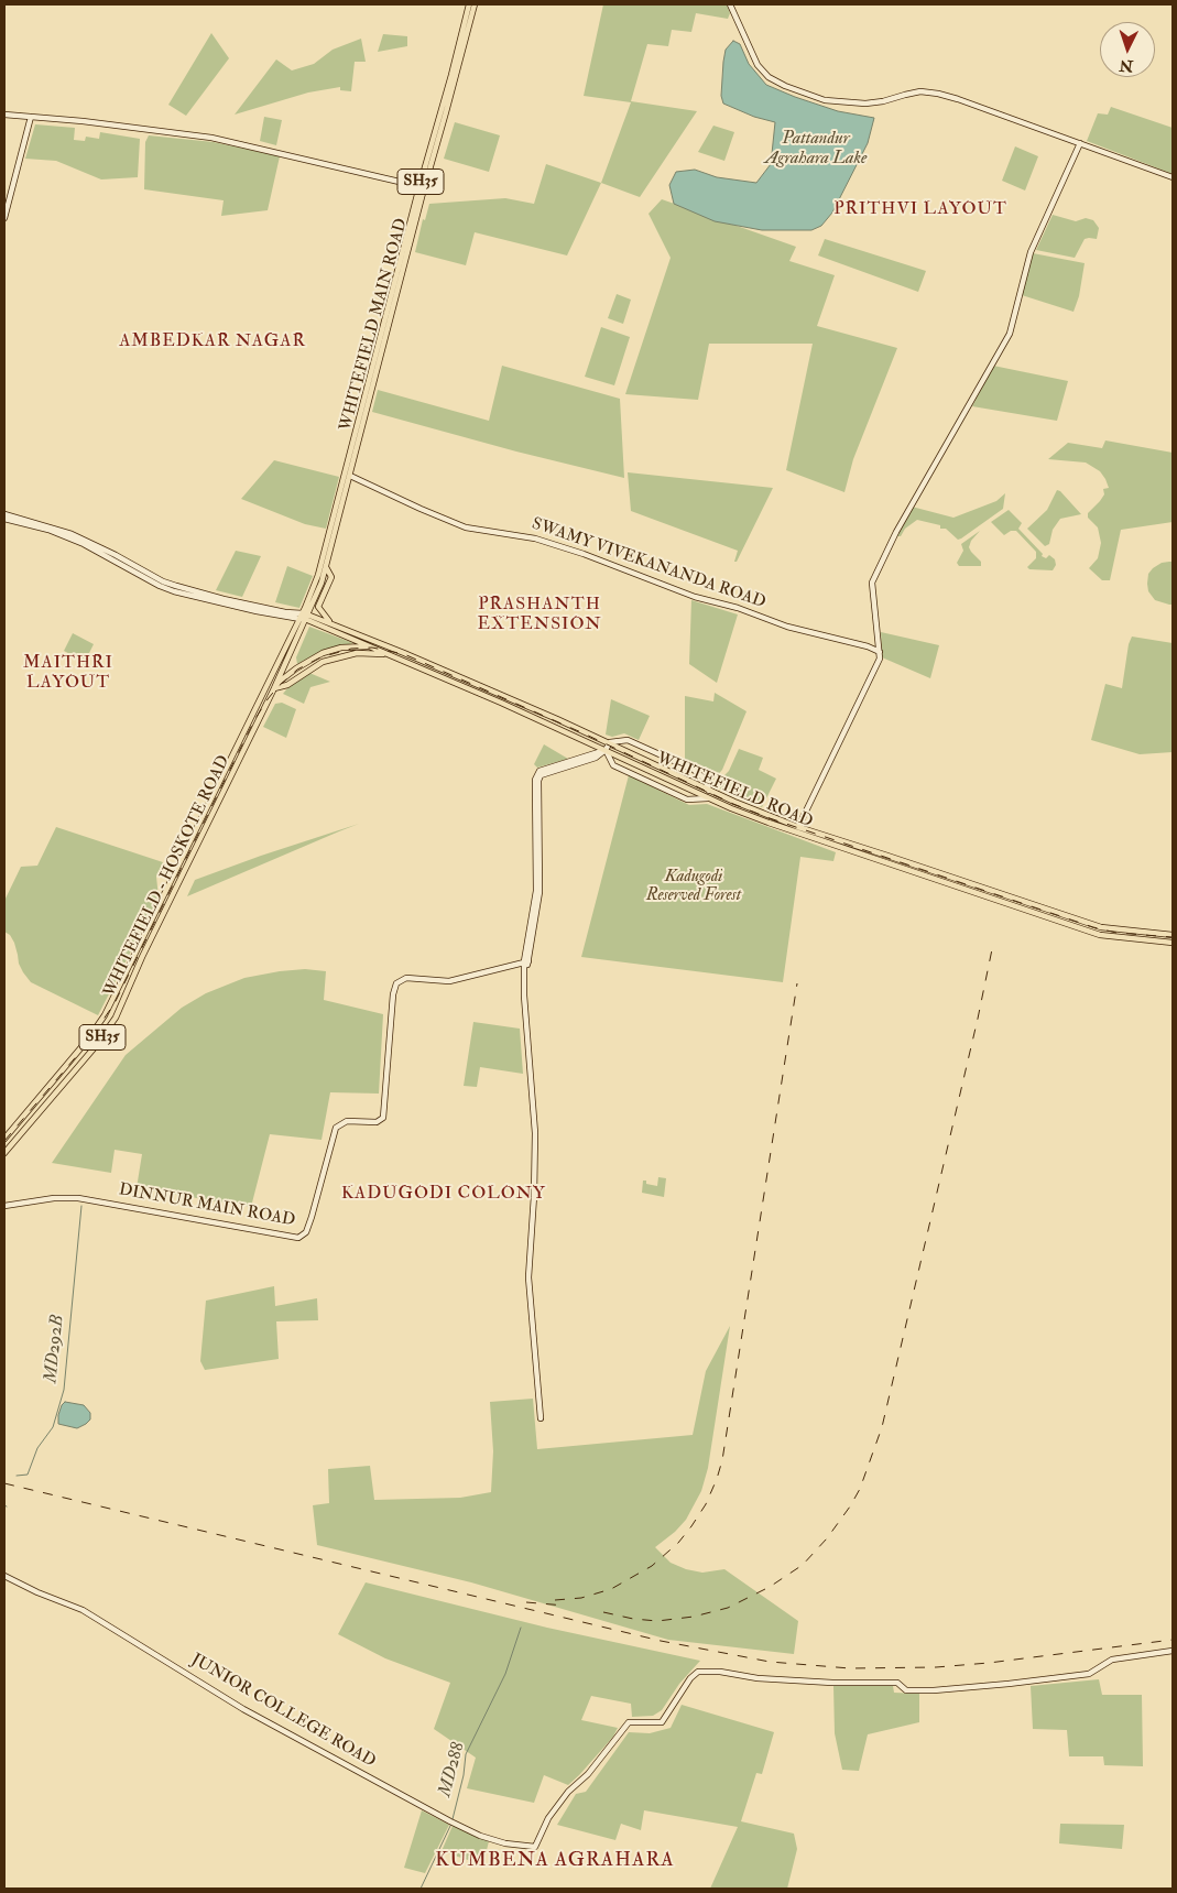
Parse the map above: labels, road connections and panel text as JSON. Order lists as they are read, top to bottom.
{
  "streets": {
    "main road": [
      "SH35",
      "WHITEFIELD MAIN ROAD",
      "WHITEFIELD ROAD",
      "WHITEFIELD - HOSKOTE ROAD"
    ],
    "street": ["SWAMY VIVEKANANDA ROAD", "DINNUR MAIN ROAD", "JUNIOR COLLEGE ROAD"]
  },
  "crossings": [
    ["WHITEFIELD MAIN ROAD", "SWAMY VIVEKANANDA ROAD"],
    ["WHITEFIELD MAIN ROAD", "WHITEFIELD ROAD"],
    ["WHITEFIELD MAIN ROAD", "WHITEFIELD - HOSKOTE ROAD"],
    ["WHITEFIELD ROAD", "WHITEFIELD - HOSKOTE ROAD"]
  ],
  "districts": [
    "PRITHVI LAYOUT",
    "AMBEDKAR NAGAR",
    "PRASHANTH EXTENSION",
    "MAITHRI LAYOUT",
    "KADUGODI COLONY",
    "KUMBENA AGRAHARA"
  ],
  "water": ["Pattandur Agrahara Lake", "MD292B", "MD288"],
  "parks": ["Kadugodi Reserved Forest"],
  "north": "bottom"
}
